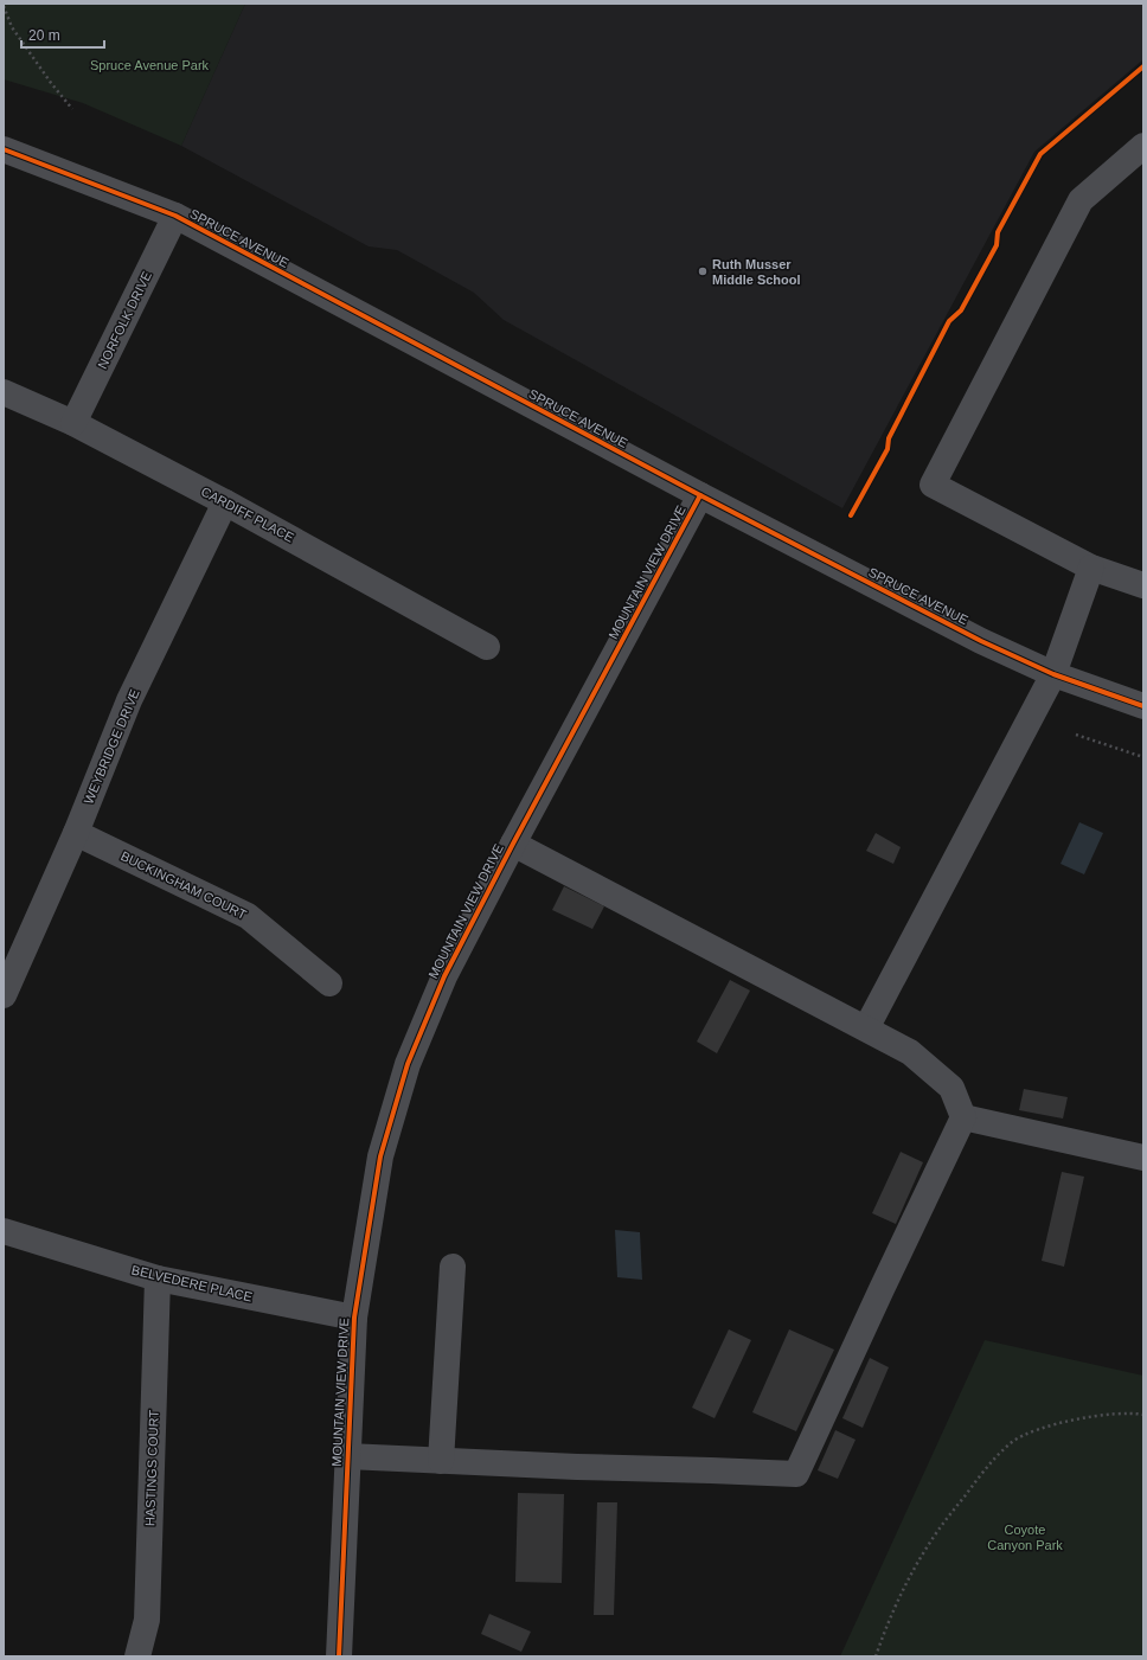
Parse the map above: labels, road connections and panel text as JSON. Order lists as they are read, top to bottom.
{
  "streets": {
    "street": [
      "SPRUCE AVENUE",
      "NORFOLK DRIVE",
      "CARDIFF PLACE",
      "MOUNTAIN VIEW DRIVE",
      "WEYBRIDGE DRIVE",
      "BUCKINGHAM COURT",
      "BELVEDERE PLACE",
      "HASTINGS COURT"
    ]
  },
  "crossings": [
    ["SPRUCE AVENUE", "NORFOLK DRIVE"],
    ["SPRUCE AVENUE", "MOUNTAIN VIEW DRIVE"],
    ["NORFOLK DRIVE", "CARDIFF PLACE"],
    ["CARDIFF PLACE", "WEYBRIDGE DRIVE"],
    ["MOUNTAIN VIEW DRIVE", "BELVEDERE PLACE"],
    ["WEYBRIDGE DRIVE", "BUCKINGHAM COURT"],
    ["BELVEDERE PLACE", "HASTINGS COURT"]
  ],
  "parks": ["Spruce Avenue Park", "Coyote Canyon Park"],
  "places": ["Ruth Musser Middle School"],
  "scale_bar": "20 m"
}
